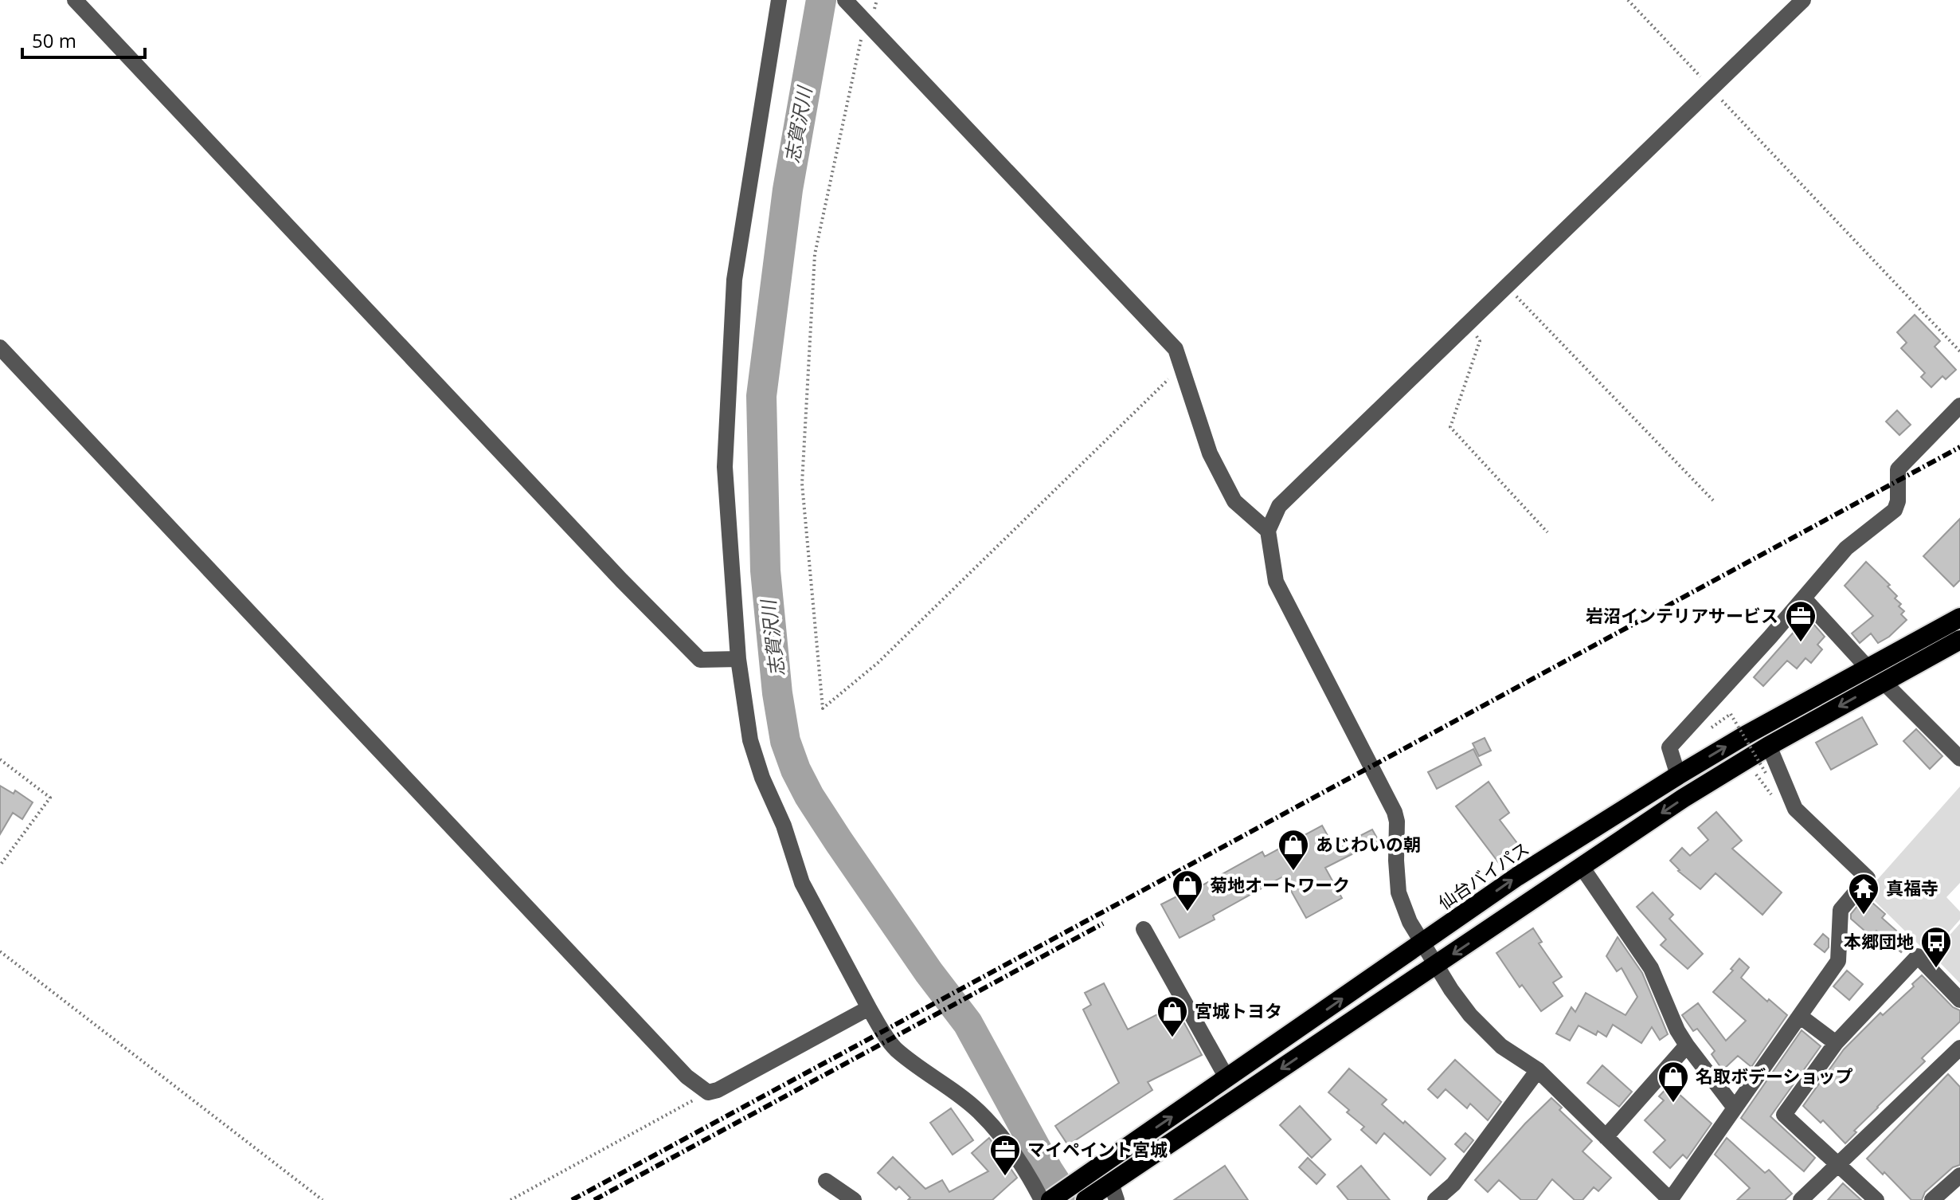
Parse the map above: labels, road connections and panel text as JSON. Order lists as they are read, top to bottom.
{
  "streets": {
    "highway": ["仙台バイパス"]
  },
  "water": ["志賀沢川"],
  "places": {
    "office": ["岩沼インテリアサービス", "マイペイント宮城"],
    "shop": [
      "あじわいの朝",
      "菊地オートワーク",
      "宮城トヨタ",
      "名取ボデーショップ"
    ],
    "temple": ["真福寺"],
    "bus stop": ["本郷団地"]
  },
  "scale_bar": "50 m"
}
